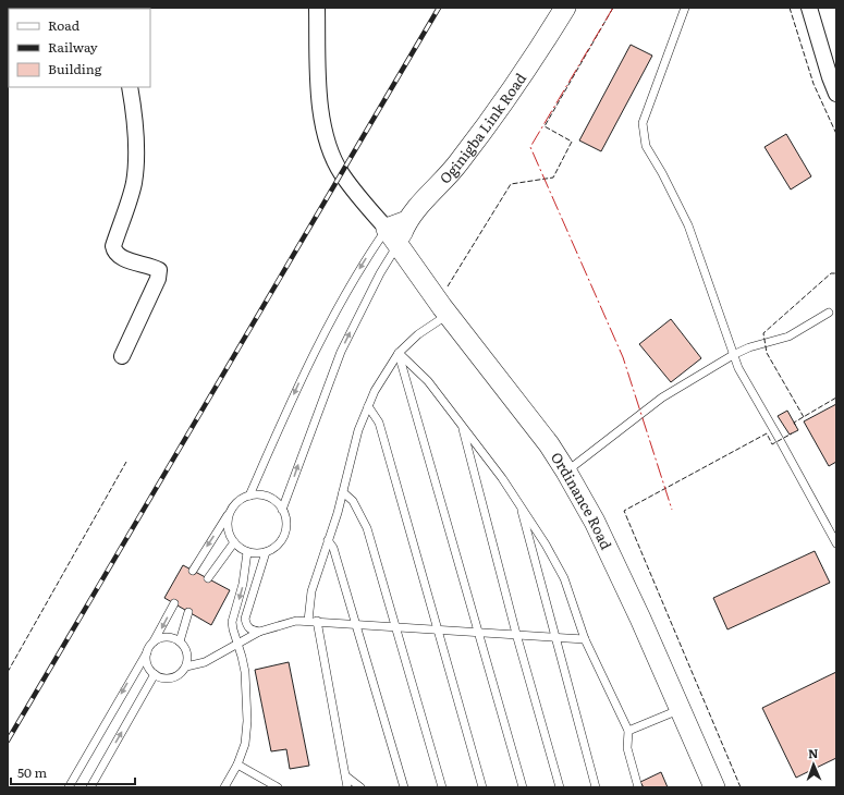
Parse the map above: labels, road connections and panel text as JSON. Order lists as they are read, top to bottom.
{
  "streets": {
    "street": ["Oginigba Link Road", "Ordinance Road"]
  },
  "crossings": [
    ["Oginigba Link Road", "Ordinance Road"]
  ],
  "legend": ["Road", "Railway", "Building"],
  "scale_bar": "50 m",
  "north": "top"
}
